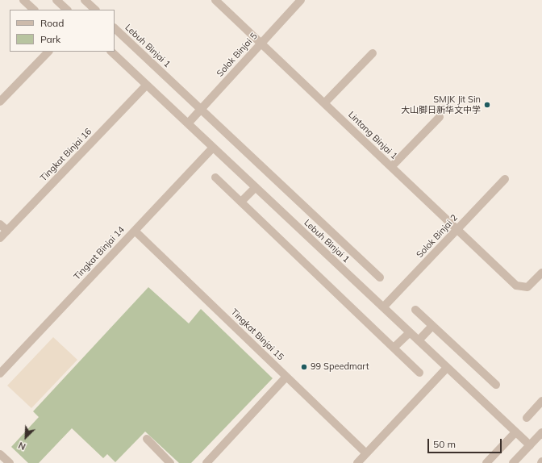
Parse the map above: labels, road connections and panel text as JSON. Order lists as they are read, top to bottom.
{
  "streets": {
    "street": [
      "Lebuh Binjai 1",
      "Solok Binjai 5",
      "Lintang Binjai 1",
      "Tingkat Binjai 16",
      "Solok Binjai 2",
      "Tingkat Binjai 14",
      "Tingkat Binjai 15"
    ]
  },
  "crossings": [
    ["Lebuh Binjai 1", "Solok Binjai 5"],
    ["Lebuh Binjai 1", "Tingkat Binjai 16"],
    ["Lebuh Binjai 1", "Solok Binjai 2"],
    ["Lebuh Binjai 1", "Tingkat Binjai 14"],
    ["Solok Binjai 5", "Lintang Binjai 1"],
    ["Lintang Binjai 1", "Solok Binjai 2"],
    ["Tingkat Binjai 14", "Tingkat Binjai 15"]
  ],
  "places": ["SMJK Jit Sin 大山脚日新华文中学", "99 Speedmart"],
  "legend": ["Road", "Park"],
  "scale_bar": "50 m",
  "north": "bottom left"
}
